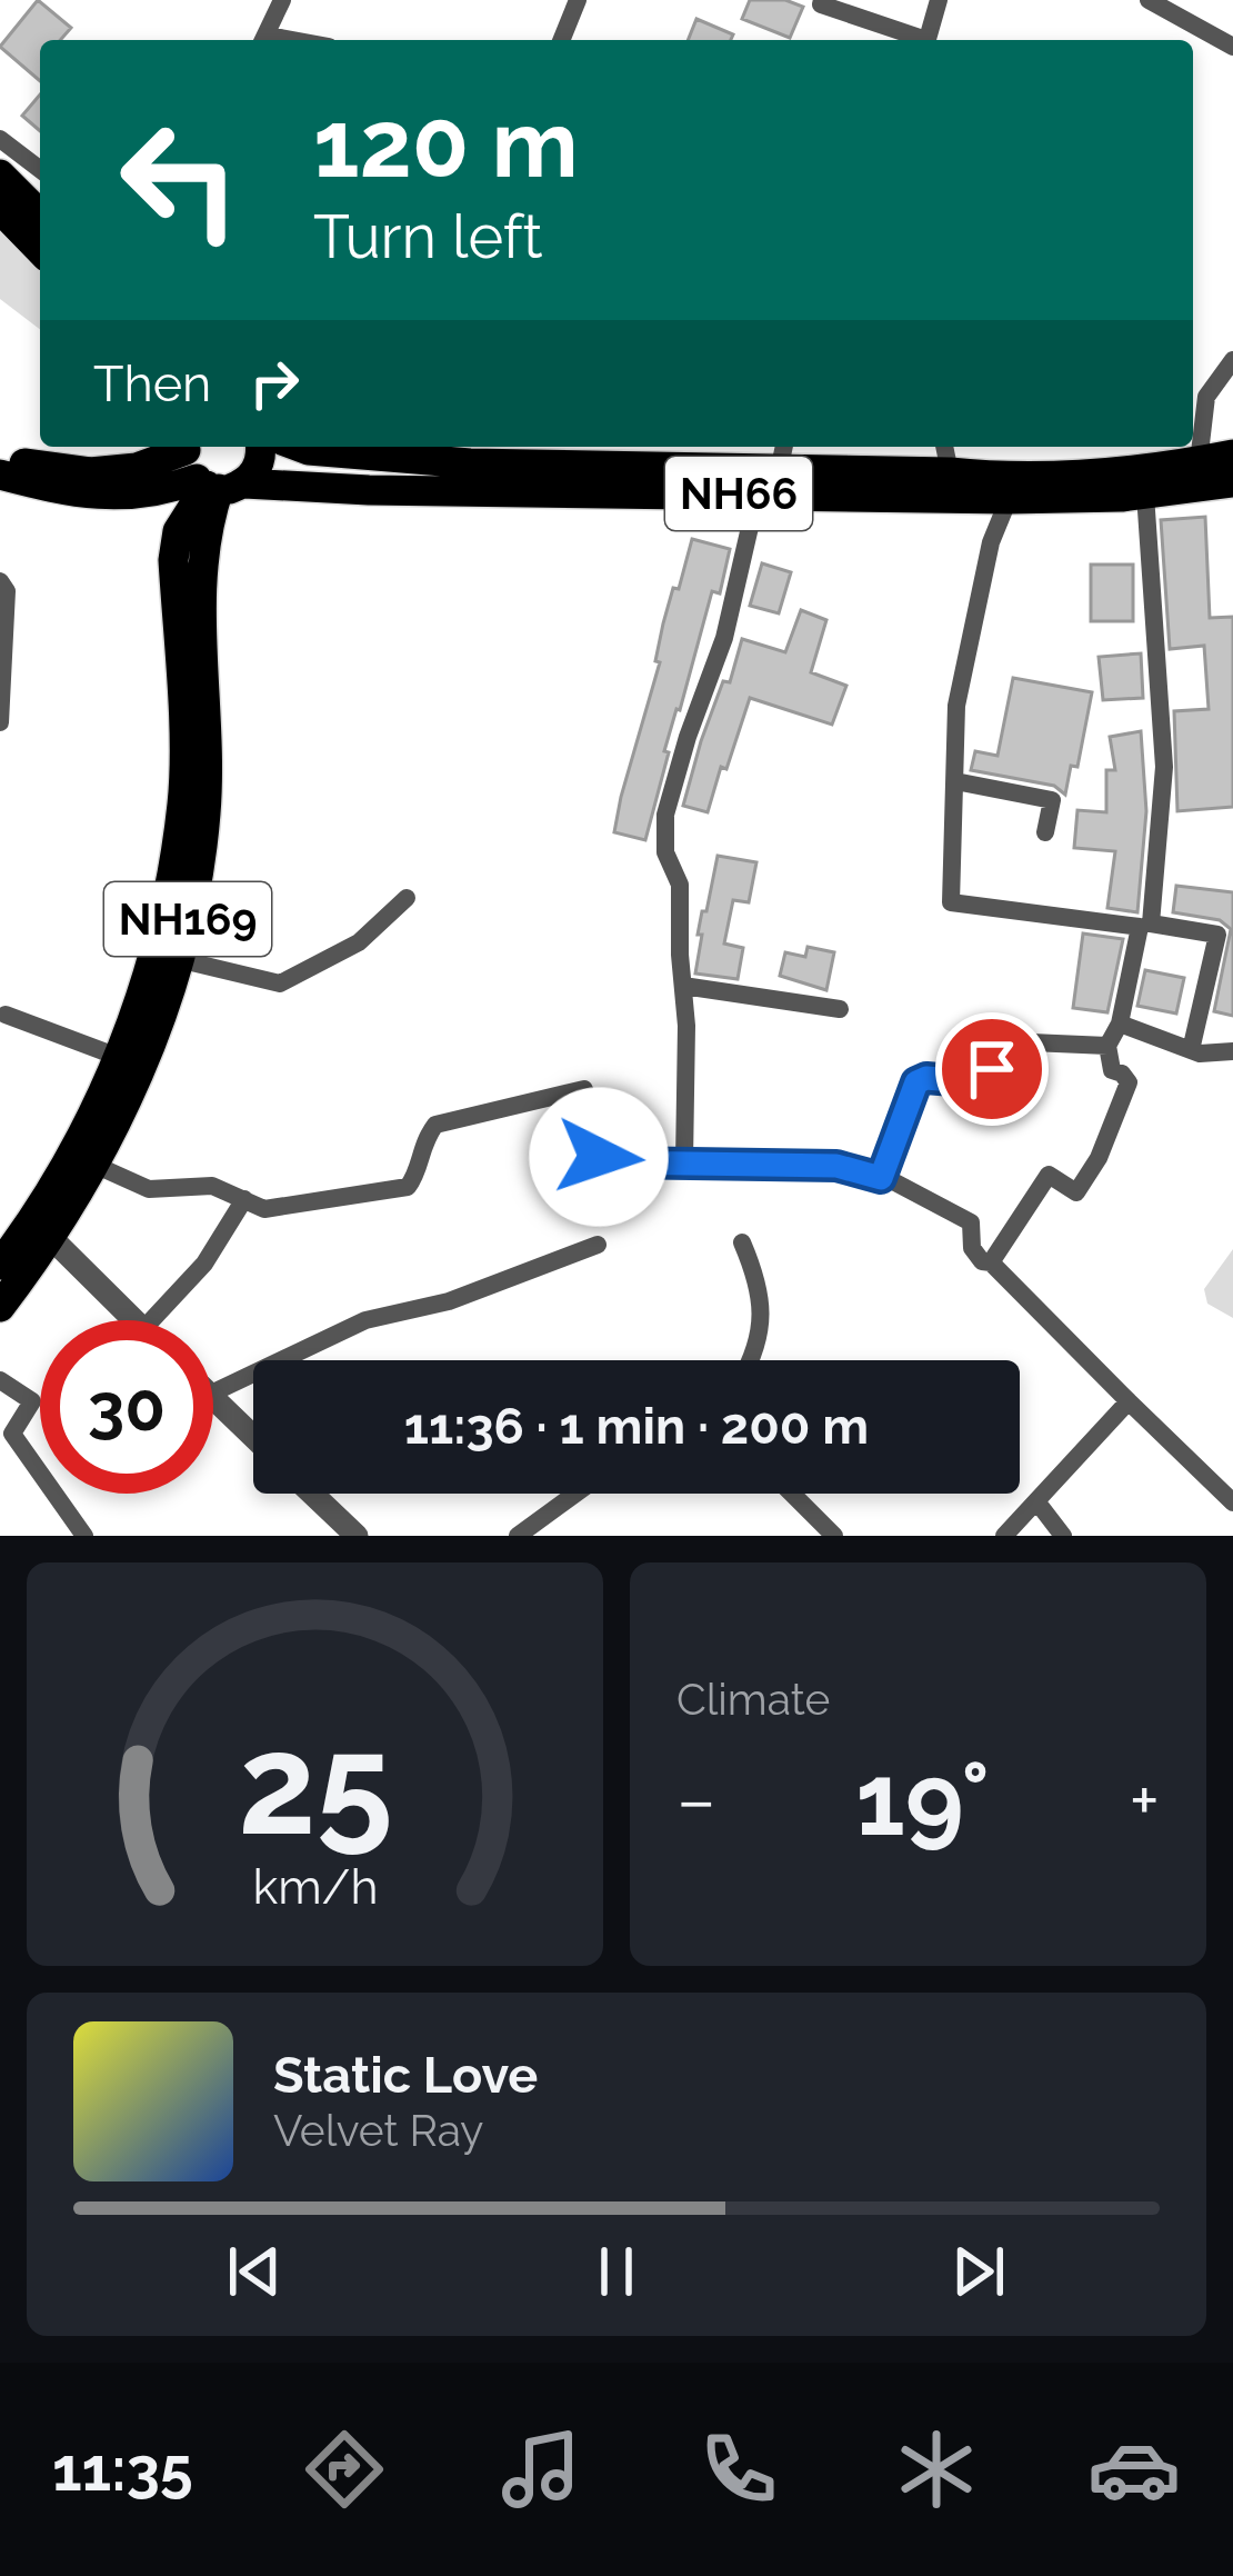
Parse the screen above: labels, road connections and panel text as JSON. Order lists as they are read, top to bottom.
{
  "streets": {
    "main road": ["NH66", "NH169"]
  },
  "crossings": [
    ["NH66", "NH169"]
  ],
  "page": {
    "turn": ["120 m", "Turn left"],
    "then": "Then",
    "limit": "30",
    "trip": "11:36 · 1 min · 200 m",
    "tile": "Climate",
    "heat": ["−", "19°", "+"],
    "song": ["Static Love", "Velvet Ray"],
    "tabs": "11:35",
    "gauge": ["25", "km/h"]
  }
}
